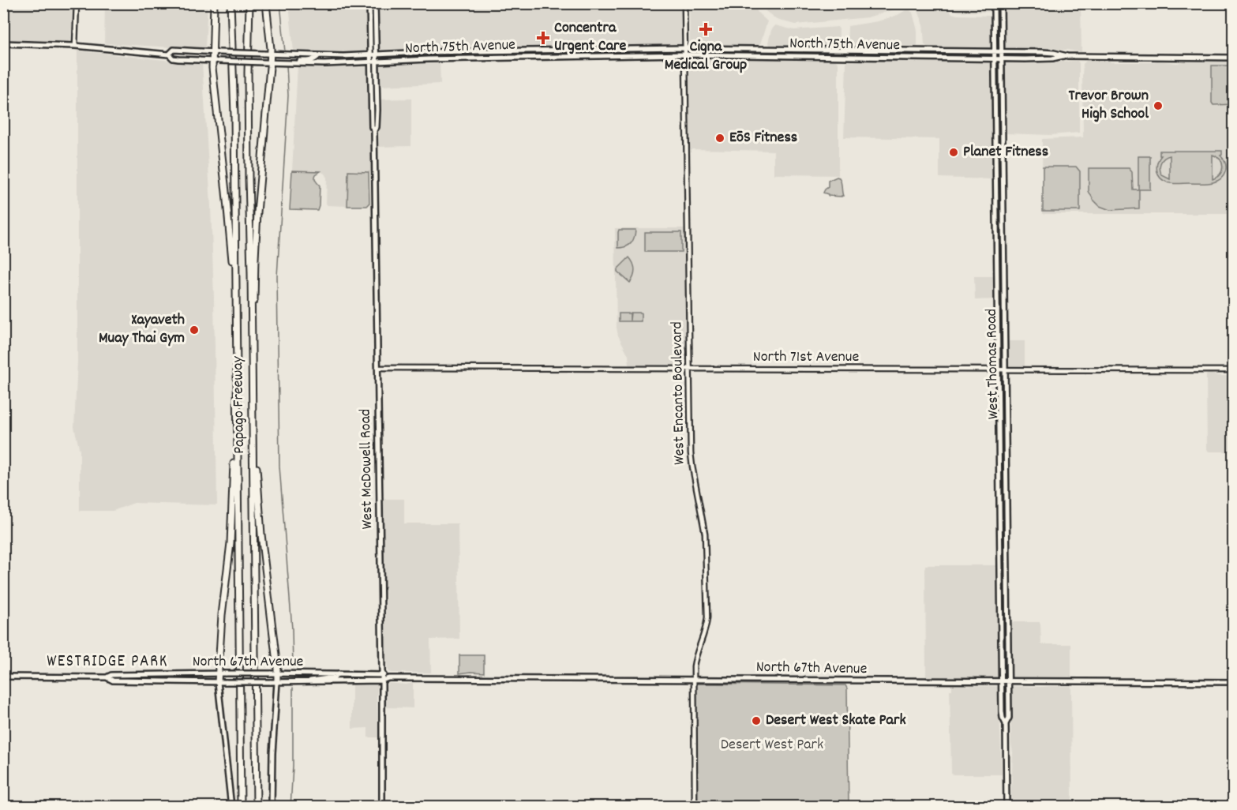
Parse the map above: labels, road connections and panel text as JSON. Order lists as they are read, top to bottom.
{
  "streets": {
    "highway": ["Papago Freeway"],
    "main road": [
      "North 75th Avenue",
      "West Thomas Road",
      "West McDowell Road",
      "North 67th Avenue"
    ],
    "street": ["North 71st Avenue", "West Encanto Boulevard"]
  },
  "crossings": [
    ["North 75th Avenue", "West Thomas Road"],
    ["North 75th Avenue", "West Encanto Boulevard"],
    ["North 75th Avenue", "West McDowell Road"],
    ["North 71st Avenue", "West Thomas Road"],
    ["North 71st Avenue", "West Encanto Boulevard"],
    ["North 71st Avenue", "West McDowell Road"],
    ["West Thomas Road", "North 67th Avenue"],
    ["West Encanto Boulevard", "North 67th Avenue"],
    ["West McDowell Road", "North 67th Avenue"]
  ],
  "districts": ["WESTRIDGE PARK"],
  "parks": ["Desert West Park"],
  "places": {
    "health": ["Cigna Medical Group", "Concentra Urgent Care"],
    "other": [
      "Trevor Brown High School",
      "EōS Fitness",
      "Planet Fitness",
      "Xayaveth Muay Thai Gym",
      "Desert West Skate Park"
    ]
  }
}
